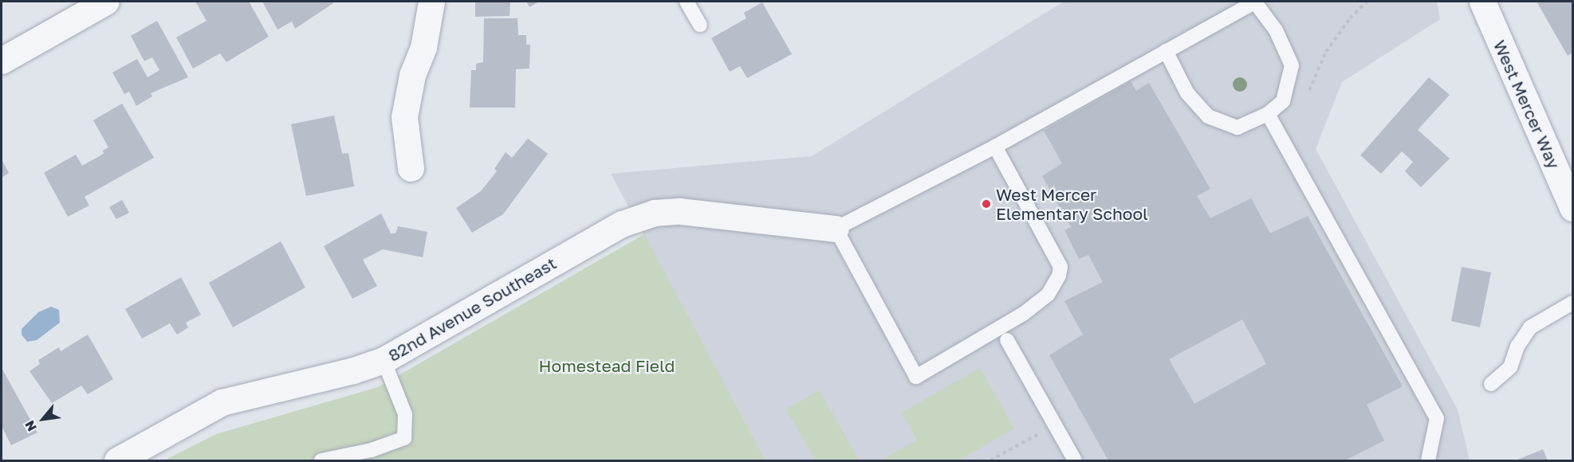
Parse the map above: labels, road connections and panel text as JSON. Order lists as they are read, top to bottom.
{
  "streets": {
    "street": ["West Mercer Way", "82nd Avenue Southeast"]
  },
  "parks": ["Homestead Field"],
  "places": ["West Mercer Elementary School"],
  "north": "bottom left"
}
